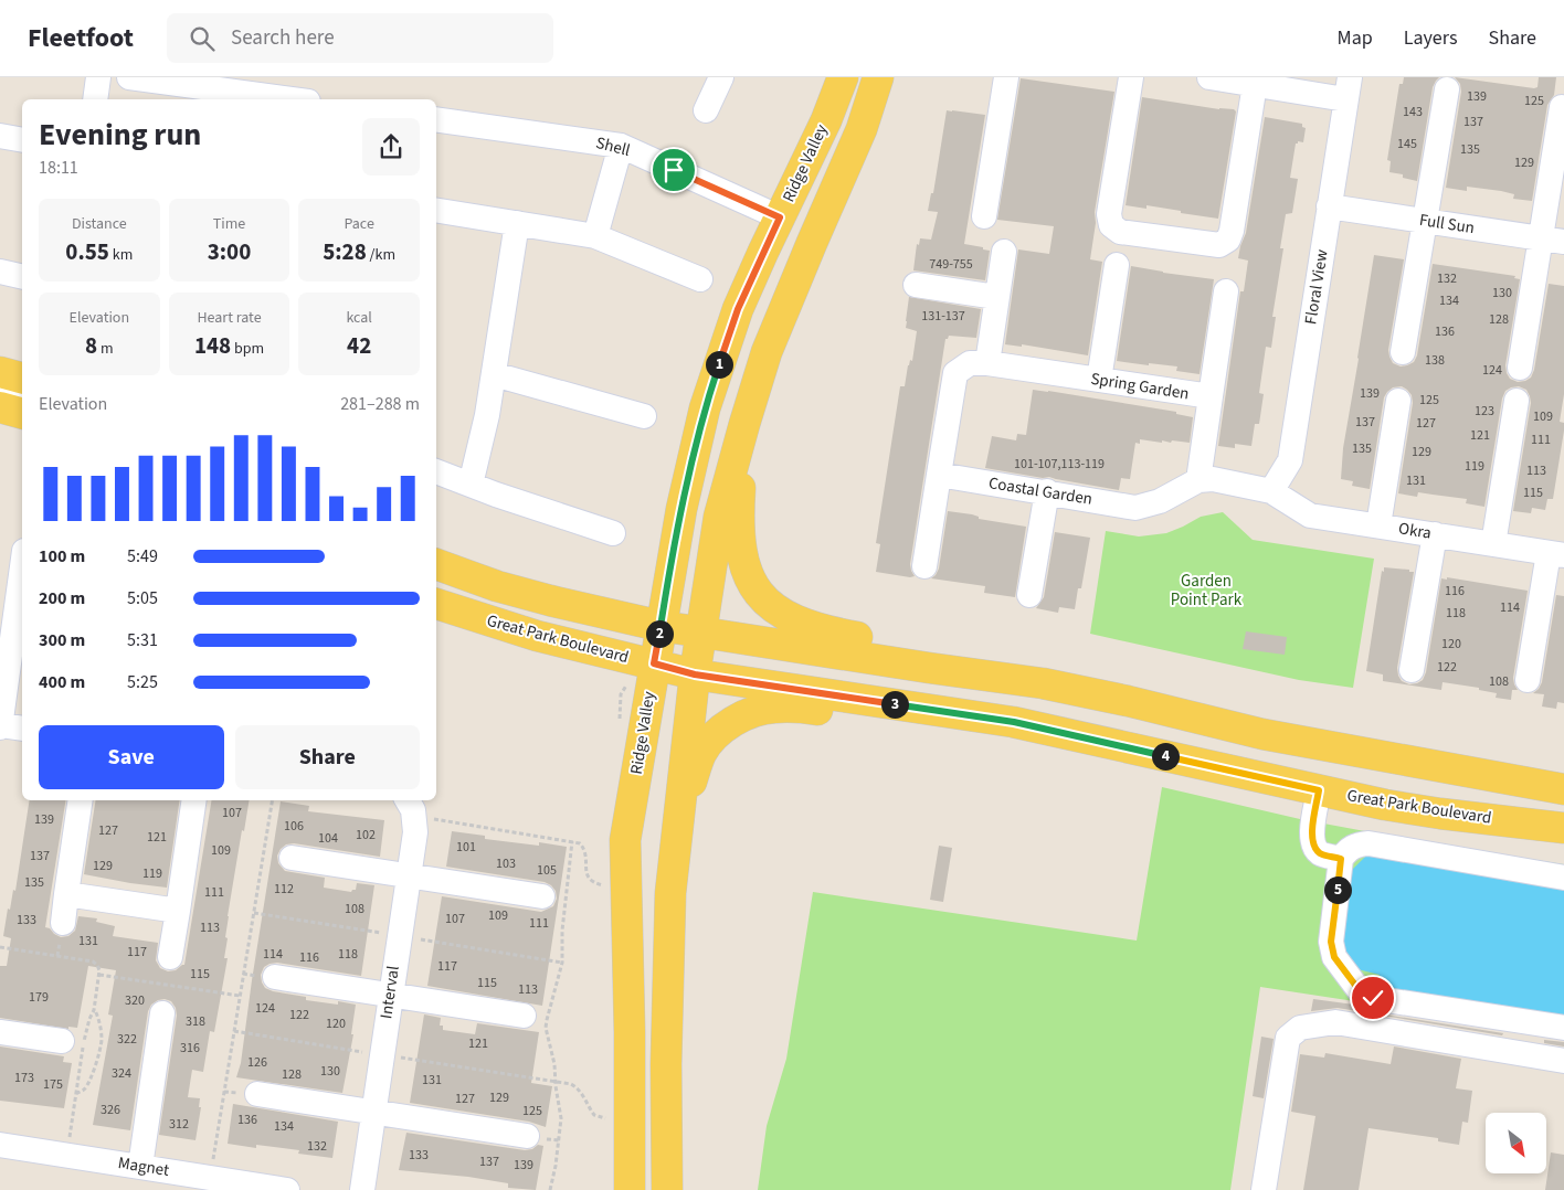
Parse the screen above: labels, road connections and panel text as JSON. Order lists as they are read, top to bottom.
{
  "streets": {
    "main road": ["Ridge Valley", "Great Park Boulevard"],
    "street": [
      "Shell",
      "Full Sun",
      "Floral View",
      "Spring Garden",
      "Coastal Garden",
      "Okra",
      "Interval",
      "Magnet"
    ]
  },
  "crossings": [
    ["Shell", "Ridge Valley"],
    ["Ridge Valley", "Great Park Boulevard"],
    ["Full Sun", "Floral View"],
    ["Floral View", "Okra"],
    ["Spring Garden", "Coastal Garden"]
  ],
  "parks": ["Garden Point Park"],
  "house_numbers": [
    "139",
    "125",
    "143",
    "137",
    "145",
    "135",
    "129",
    "749-755",
    "132",
    "130",
    "134",
    "131-137",
    "128",
    "136",
    "138",
    "124",
    "139",
    "125",
    "123",
    "109",
    "137",
    "127",
    "121",
    "111",
    "135",
    "129",
    "101-107,113-119",
    "119",
    "113",
    "131",
    "115",
    "116",
    "114",
    "118",
    "120",
    "122",
    "108",
    "107",
    "139",
    "106",
    "127",
    "102",
    "121",
    "104",
    "101",
    "109",
    "137",
    "103",
    "129",
    "105",
    "119",
    "135",
    "112",
    "111",
    "108",
    "109",
    "107",
    "133",
    "111",
    "113",
    "131",
    "117",
    "114",
    "118",
    "116",
    "117",
    "115",
    "115",
    "113",
    "179",
    "320",
    "124",
    "122",
    "318",
    "120",
    "322",
    "121",
    "316",
    "126",
    "130",
    "324",
    "128",
    "173",
    "131",
    "175",
    "129",
    "127",
    "326",
    "125",
    "136",
    "312",
    "134",
    "132",
    "133",
    "137",
    "139"
  ],
  "north": "bottom right",
  "page": {
    "header": "Fleetfoot",
    "search": "Search here",
    "nav": ["Map", "Layers", "Share"],
    "heading": ["Evening run", "18:11"],
    "stats": [
      ["Distance", "0.55 km"],
      ["Time", "3:00"],
      ["Pace", "5:28 /km"],
      ["Elevation", "8 m"],
      ["Heart rate", "148 bpm"],
      ["kcal", "42"]
    ],
    "pins": [
      "1",
      "2",
      "3",
      "4",
      "5"
    ],
    "chart": ["Elevation", "281–288 m"],
    "list": [
      {
        "name": "100 m",
        "note": "5:49"
      },
      {
        "name": "200 m",
        "note": "5:05"
      },
      {
        "name": "300 m",
        "note": "5:31"
      },
      {
        "name": "400 m",
        "note": "5:25"
      }
    ],
    "buttons": ["Save", "Share"]
  }
}
